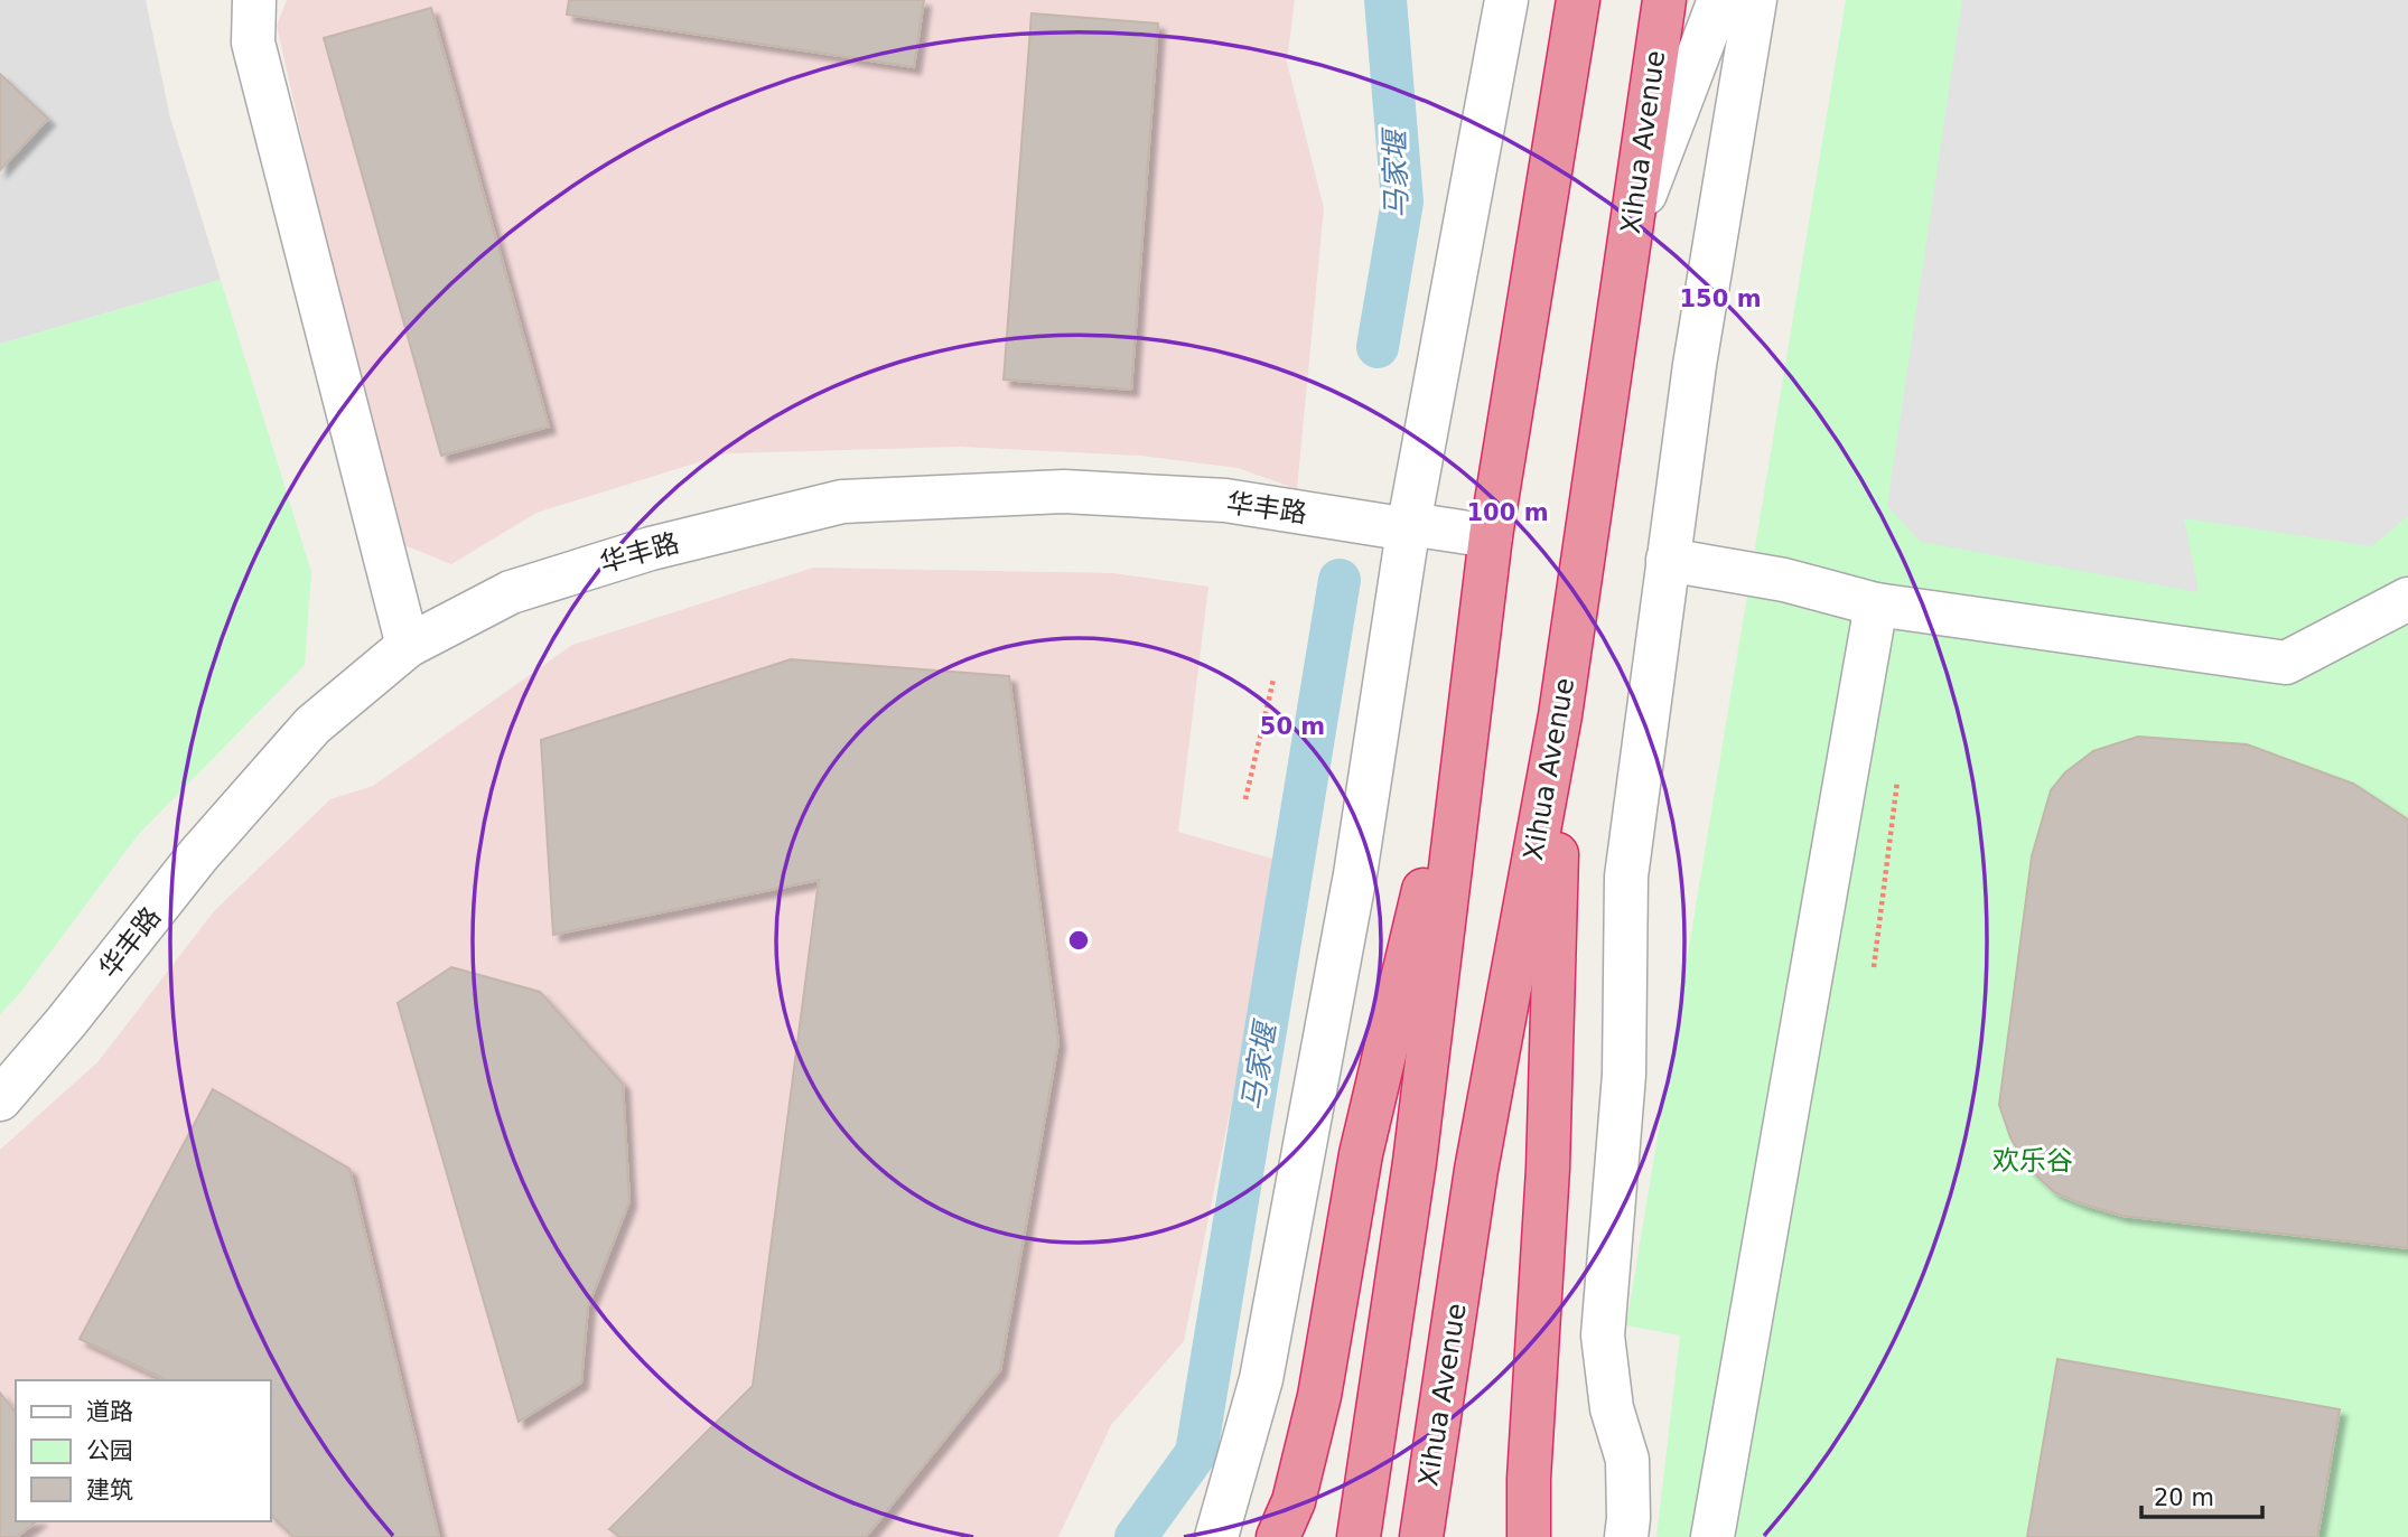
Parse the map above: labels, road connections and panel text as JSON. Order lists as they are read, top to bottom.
{
  "streets": {
    "highway": ["Xihua Avenue"],
    "street": ["华丰路"]
  },
  "water": ["马家堰"],
  "parks": ["欢乐谷"],
  "legend": ["道路", "公园", "建筑"],
  "scale_bar": "20 m",
  "rings": ["150 m", "100 m", "50 m"]
}
